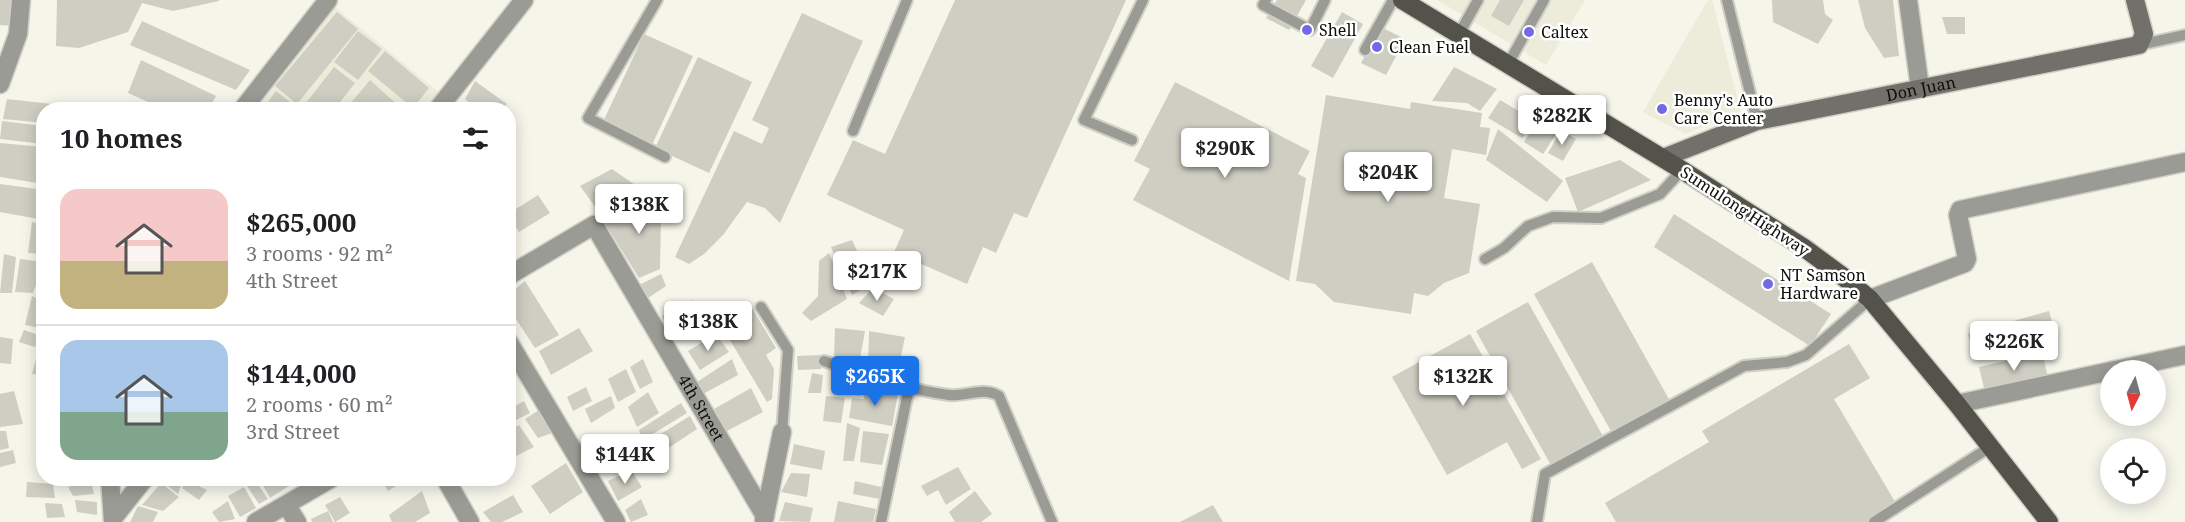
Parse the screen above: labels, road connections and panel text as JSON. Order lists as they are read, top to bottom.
{
  "streets": {
    "main road": ["Sumulong Highway"],
    "street": ["Don Juan", "4th Street"]
  },
  "crossings": [
    ["Don Juan", "Sumulong Highway"]
  ],
  "places": [
    "Shell",
    "Caltex",
    "Clean Fuel",
    "Benny's Auto Care Center",
    "NT Samson Hardware"
  ],
  "north": "bottom",
  "page": {
    "price": [
      "$282K",
      "$290K",
      "$204K",
      "$138K",
      "$217K",
      "$138K",
      "$226K",
      "$265K",
      "$132K",
      "$144K"
    ],
    "heading": "10 homes",
    "list": [
      {
        "name": "$265,000",
        "note": "3 rooms · 92 m² · 4th Street"
      },
      {
        "name": "$144,000",
        "note": "2 rooms · 60 m² · 3rd Street"
      }
    ]
  }
}
